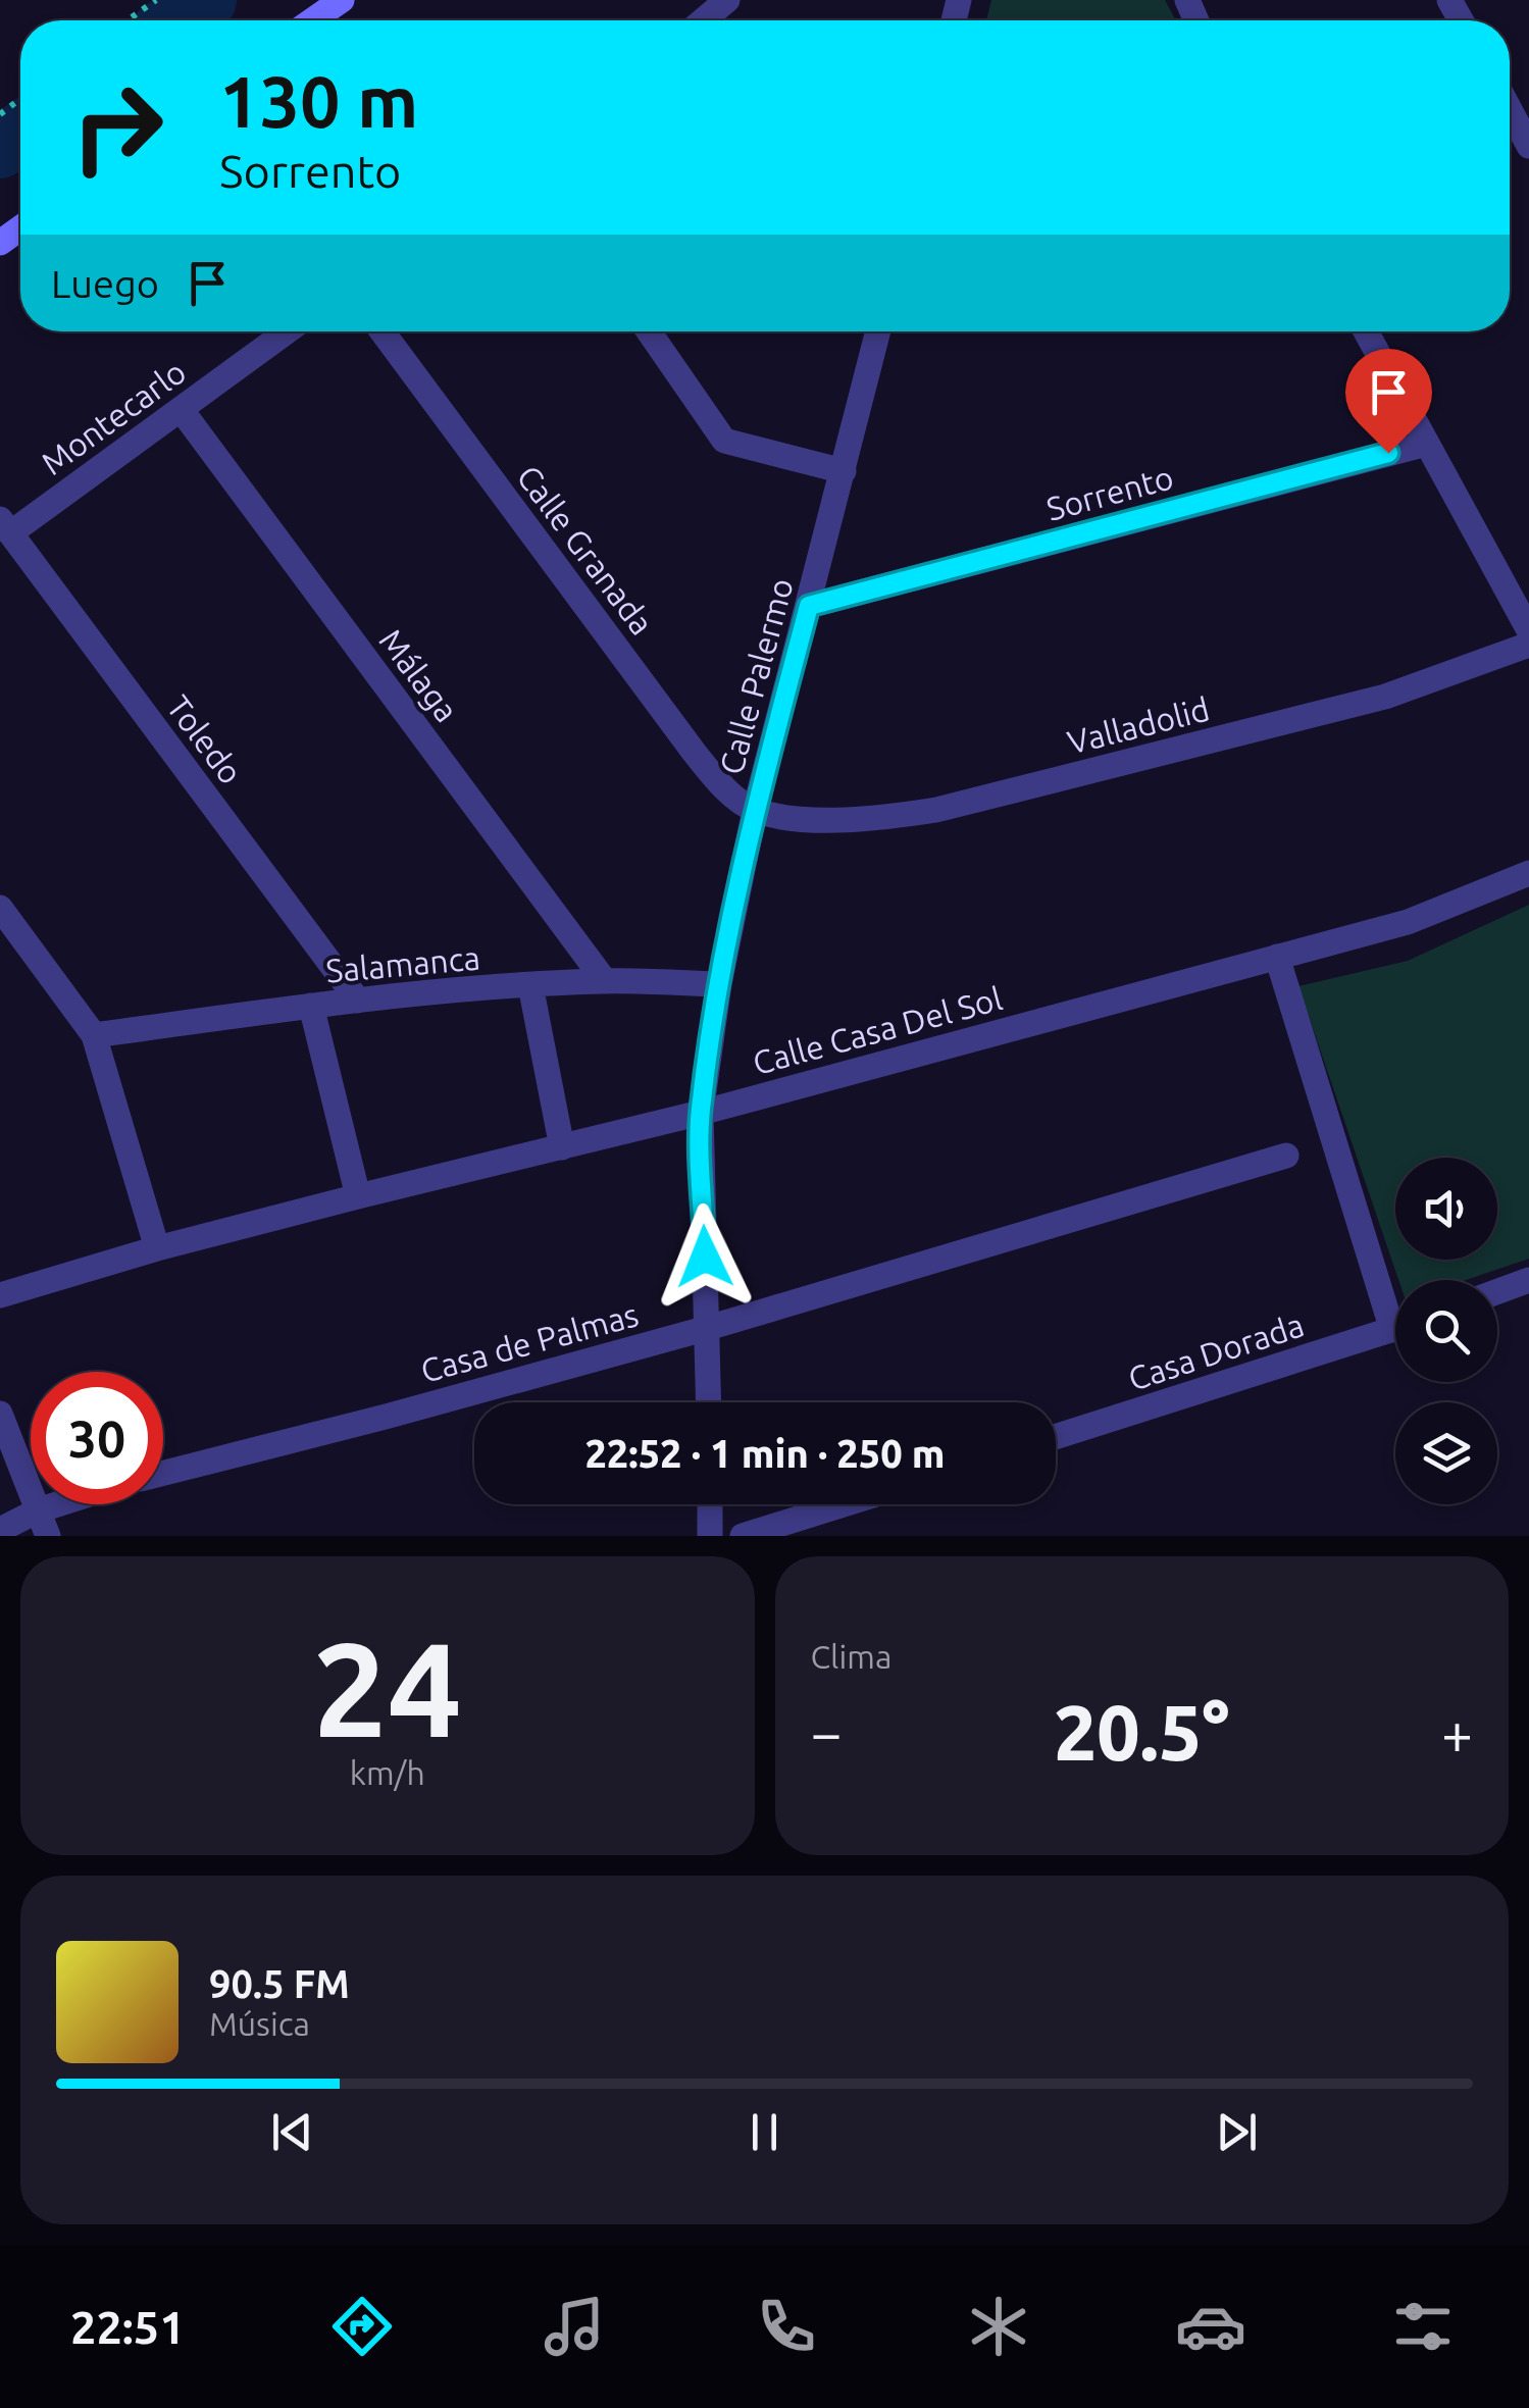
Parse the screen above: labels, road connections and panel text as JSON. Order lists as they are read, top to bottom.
{
  "streets": {
    "street": [
      "Montecarlo",
      "Sorrento",
      "Calle Granada",
      "Málaga",
      "Calle Palermo",
      "Valladolid",
      "Toledo",
      "Salamanca",
      "Calle Casa Del Sol",
      "Casa de Palmas",
      "Casa Dorada"
    ]
  },
  "crossings": [
    ["Montecarlo", "Málaga"],
    ["Montecarlo", "Toledo"],
    ["Sorrento", "Calle Palermo"],
    ["Calle Granada", "Calle Palermo"],
    ["Calle Granada", "Valladolid"],
    ["Málaga", "Salamanca"],
    ["Calle Palermo", "Valladolid"],
    ["Calle Palermo", "Salamanca"],
    ["Calle Palermo", "Calle Casa Del Sol"],
    ["Calle Palermo", "Casa de Palmas"],
    ["Toledo", "Salamanca"]
  ],
  "page": {
    "turn": ["130 m", "Sorrento"],
    "then": "Luego",
    "limit": "30",
    "trip": "22:52 · 1 min · 250 m",
    "tile": [
      ["24", "km/h"],
      "Clima"
    ],
    "heat": ["−", "20.5°", "+"],
    "song": ["90.5 FM", "Música"],
    "tabs": "22:51"
  }
}
